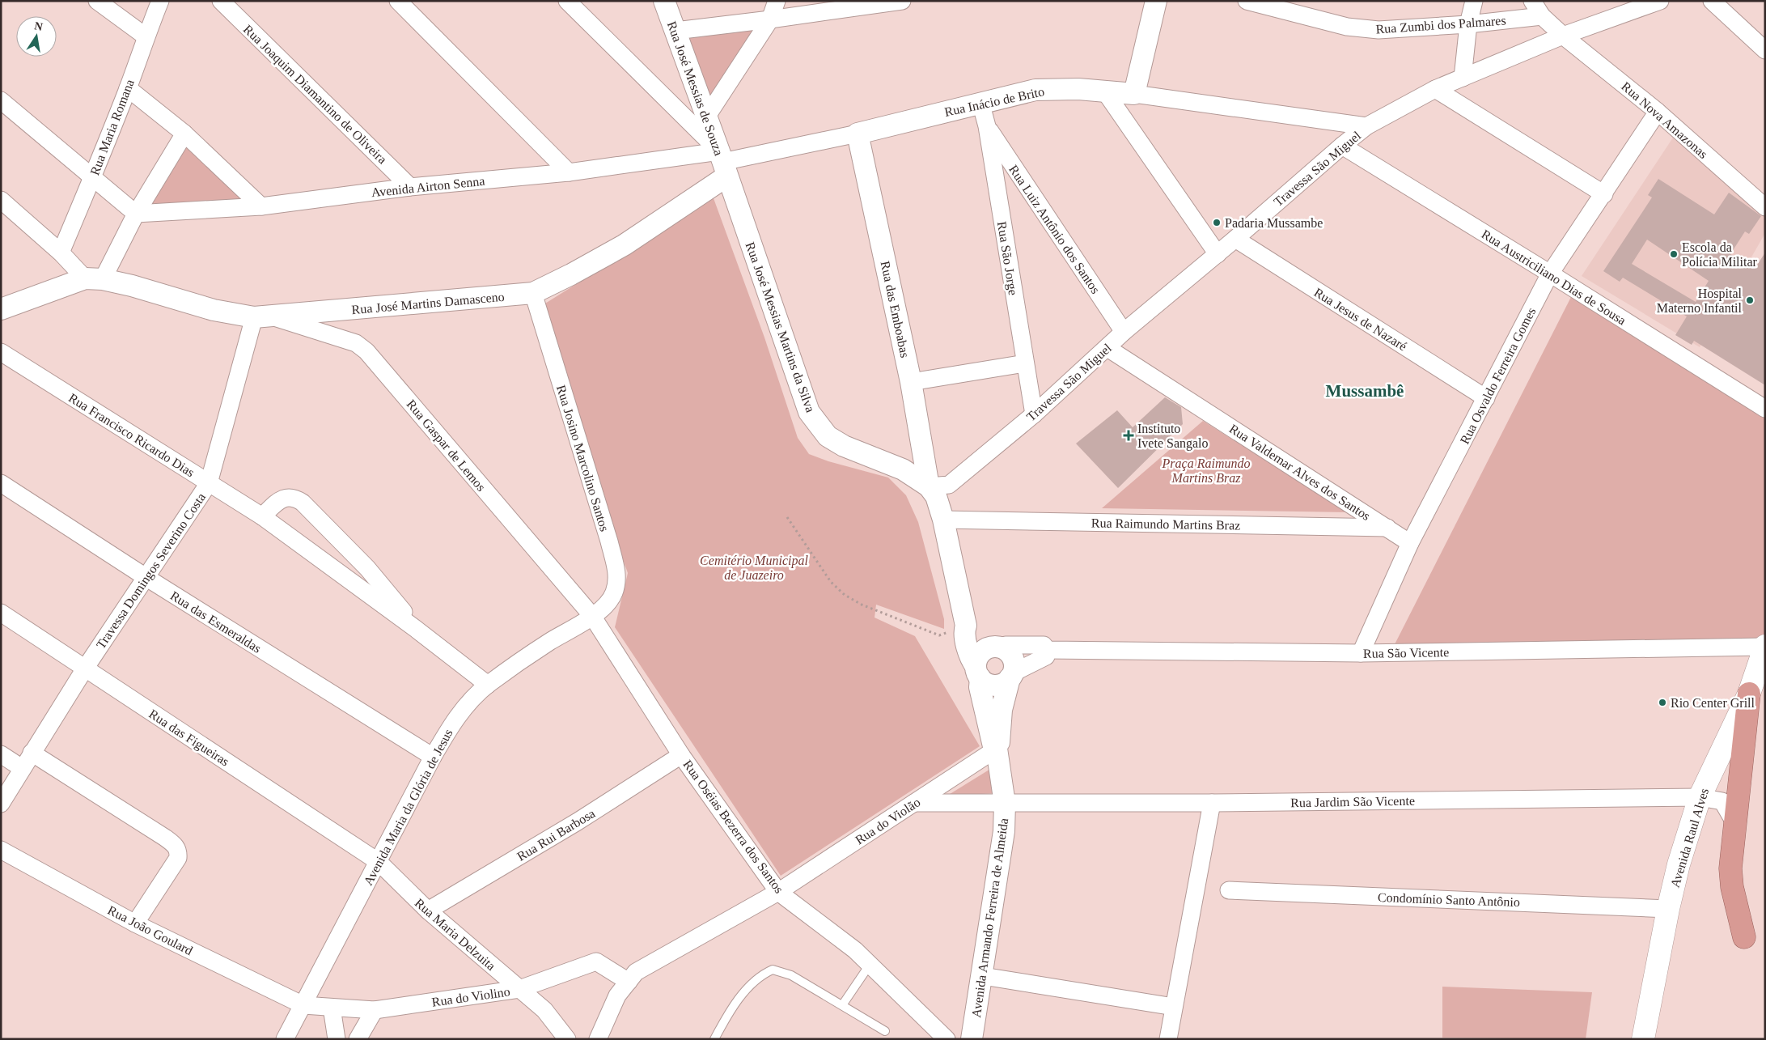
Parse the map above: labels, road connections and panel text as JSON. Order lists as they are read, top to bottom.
{
  "streets": {
    "main road": ["Avenida Raul Alves"],
    "street": [
      "Rua Zumbi dos Palmares",
      "Rua José Messias de Souza",
      "Rua Joaquim Diamantino de Oliveira",
      "Rua Inácio de Brito",
      "Rua Nova Amazonas",
      "Rua Maria Romana",
      "Travessa São Miguel",
      "Avenida Airton Senna",
      "Rua Luiz Antônio dos Santos",
      "Rua São Jorge",
      "Rua Austriciliano Dias de Sousa",
      "Rua José Martins Damasceno",
      "Rua das Emboabas",
      "Rua Jesus de Nazaré",
      "Rua José Messias Martins da Silva",
      "Rua Osvaldo Ferreira Gomes",
      "Rua Francisco Ricardo Dias",
      "Rua Gaspar de Lemos",
      "Rua Josino Marcolino Santos",
      "Rua Valdemar Alves dos Santos",
      "Rua Raimundo Martins Braz",
      "Travessa Domingos Severino Costa",
      "Rua das Esmeraldas",
      "Rua São Vicente",
      "Rua das Figueiras",
      "Rua Jardim São Vicente",
      "Avenida Maria da Glória de Jesus",
      "Rua do Violão",
      "Rua Oséias Bezerra dos Santos",
      "Rua Rui Barbosa",
      "Condomínio Santo Antônio",
      "Avenida Armando Ferreira de Almeida",
      "Rua João Goulard",
      "Rua Maria Delzuita",
      "Rua do Violino"
    ]
  },
  "crossings": [
    ["Rua Zumbi dos Palmares", "Rua Nova Amazonas"],
    ["Rua José Messias de Souza", "Rua Inácio de Brito"],
    ["Rua José Messias de Souza", "Avenida Airton Senna"],
    ["Rua José Messias de Souza", "Rua José Martins Damasceno"],
    ["Rua José Messias de Souza", "Rua José Messias Martins da Silva"],
    ["Rua Joaquim Diamantino de Oliveira", "Avenida Airton Senna"],
    ["Rua Inácio de Brito", "Travessa São Miguel"],
    ["Rua Inácio de Brito", "Avenida Airton Senna"],
    ["Rua Inácio de Brito", "Rua São Jorge"],
    ["Rua Inácio de Brito", "Rua José Martins Damasceno"],
    ["Rua Inácio de Brito", "Rua das Emboabas"],
    ["Rua Inácio de Brito", "Rua José Messias Martins da Silva"],
    ["Rua Nova Amazonas", "Travessa São Miguel"],
    ["Rua Nova Amazonas", "Rua Osvaldo Ferreira Gomes"],
    ["Travessa São Miguel", "Rua Luiz Antônio dos Santos"],
    ["Travessa São Miguel", "Rua São Jorge"],
    ["Travessa São Miguel", "Rua Austriciliano Dias de Sousa"],
    ["Travessa São Miguel", "Rua das Emboabas"],
    ["Travessa São Miguel", "Rua Jesus de Nazaré"],
    ["Travessa São Miguel", "Rua José Messias Martins da Silva"],
    ["Travessa São Miguel", "Rua Valdemar Alves dos Santos"],
    ["Avenida Airton Senna", "Rua José Martins Damasceno"],
    ["Avenida Airton Senna", "Rua José Messias Martins da Silva"],
    ["Rua Luiz Antônio dos Santos", "Rua São Jorge"],
    ["Rua Austriciliano Dias de Sousa", "Rua Osvaldo Ferreira Gomes"],
    ["Rua José Martins Damasceno", "Rua José Messias Martins da Silva"],
    ["Rua José Martins Damasceno", "Rua Gaspar de Lemos"],
    ["Rua José Martins Damasceno", "Rua Josino Marcolino Santos"],
    ["Rua José Martins Damasceno", "Travessa Domingos Severino Costa"],
    ["Rua das Emboabas", "Rua José Messias Martins da Silva"],
    ["Rua Jesus de Nazaré", "Rua Osvaldo Ferreira Gomes"],
    ["Rua José Messias Martins da Silva", "Rua Raimundo Martins Braz"],
    ["Rua Osvaldo Ferreira Gomes", "Rua Valdemar Alves dos Santos"],
    ["Rua Osvaldo Ferreira Gomes", "Rua São Vicente"],
    ["Rua Francisco Ricardo Dias", "Travessa Domingos Severino Costa"],
    ["Rua Francisco Ricardo Dias", "Avenida Maria da Glória de Jesus"],
    ["Rua Gaspar de Lemos", "Rua Josino Marcolino Santos"],
    ["Rua Gaspar de Lemos", "Travessa Domingos Severino Costa"],
    ["Rua Gaspar de Lemos", "Avenida Maria da Glória de Jesus"],
    ["Rua Gaspar de Lemos", "Rua Oséias Bezerra dos Santos"],
    ["Rua Josino Marcolino Santos", "Avenida Maria da Glória de Jesus"],
    ["Rua Josino Marcolino Santos", "Rua Oséias Bezerra dos Santos"],
    ["Rua Valdemar Alves dos Santos", "Rua Raimundo Martins Braz"],
    ["Travessa Domingos Severino Costa", "Rua das Esmeraldas"],
    ["Travessa Domingos Severino Costa", "Rua das Figueiras"],
    ["Rua das Esmeraldas", "Avenida Maria da Glória de Jesus"],
    ["Rua São Vicente", "Avenida Raul Alves"],
    ["Rua das Figueiras", "Avenida Maria da Glória de Jesus"],
    ["Rua das Figueiras", "Rua Maria Delzuita"],
    ["Rua Jardim São Vicente", "Rua do Violão"],
    ["Rua Jardim São Vicente", "Avenida Raul Alves"],
    ["Rua Jardim São Vicente", "Avenida Armando Ferreira de Almeida"],
    ["Avenida Maria da Glória de Jesus", "Rua Oséias Bezerra dos Santos"],
    ["Avenida Maria da Glória de Jesus", "Rua João Goulard"],
    ["Avenida Maria da Glória de Jesus", "Rua Maria Delzuita"],
    ["Avenida Maria da Glória de Jesus", "Rua do Violino"],
    ["Rua do Violão", "Rua Oséias Bezerra dos Santos"],
    ["Rua do Violão", "Avenida Armando Ferreira de Almeida"],
    ["Rua do Violão", "Rua do Violino"],
    ["Rua Oséias Bezerra dos Santos", "Rua Rui Barbosa"],
    ["Rua Rui Barbosa", "Rua Maria Delzuita"],
    ["Avenida Raul Alves", "Condomínio Santo Antônio"],
    ["Rua João Goulard", "Rua do Violino"],
    ["Rua Maria Delzuita", "Rua do Violino"]
  ],
  "districts": ["Mussambê"],
  "parks": ["Praça Raimundo Martins Braz", "Cemitério Municipal de Juazeiro"],
  "places": {
    "other": [
      "Padaria Mussambe",
      "Escola da Polícia Militar",
      "Hospital Materno Infantil",
      "Rio Center Grill"
    ],
    "health": ["Instituto Ivete Sangalo"]
  },
  "north": "top"
}
